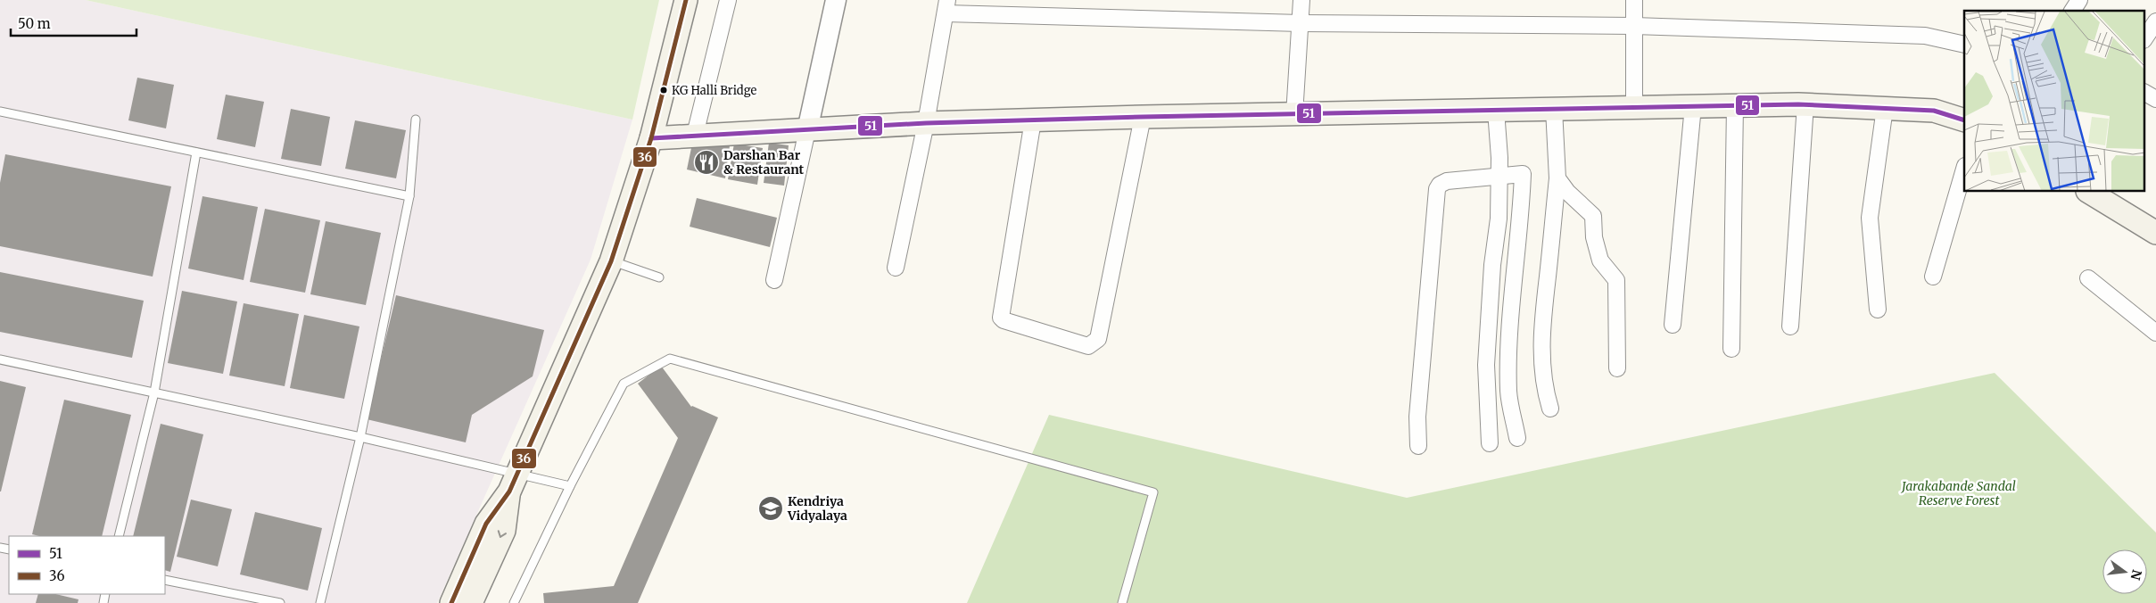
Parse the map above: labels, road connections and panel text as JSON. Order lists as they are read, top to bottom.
{
  "parks": ["Jarakabande Sandal Reserve Forest"],
  "places": {
    "other": ["KG Halli Bridge"],
    "restaurant": ["Darshan Bar & Restaurant"],
    "school or university": ["Kendriya Vidyalaya"]
  },
  "lines": ["transit line 36", "transit line 51"],
  "legend": ["51", "36"],
  "scale_bar": "50 m",
  "north": "right"
}
